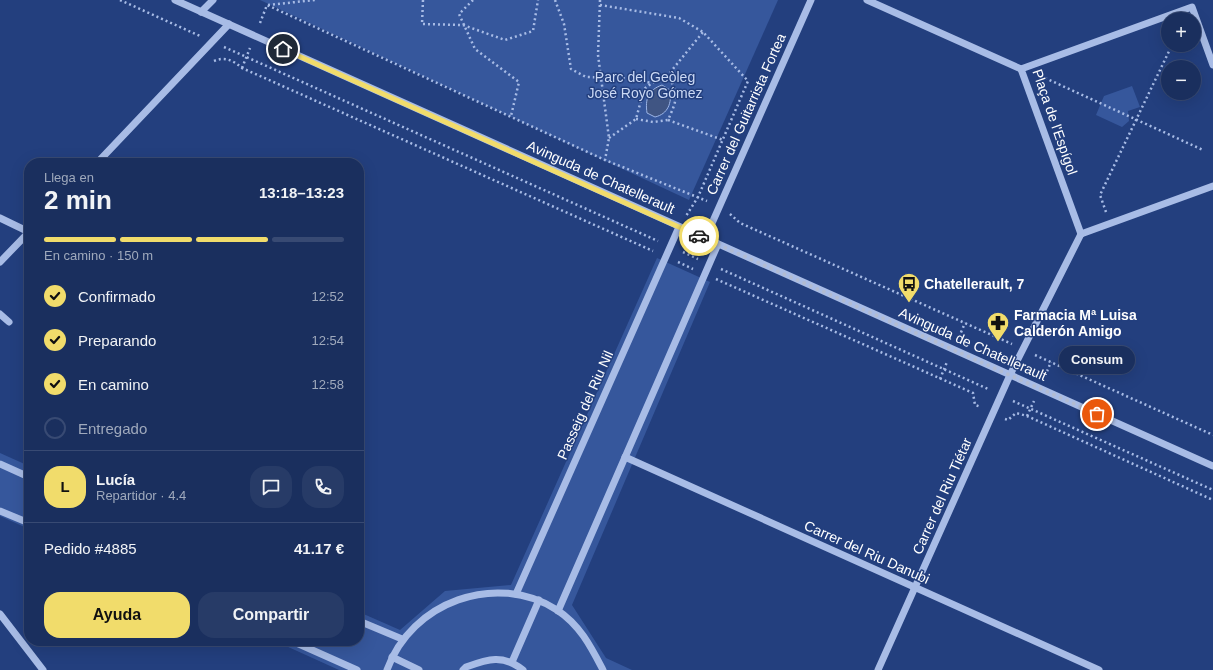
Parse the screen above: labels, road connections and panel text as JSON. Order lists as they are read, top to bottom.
{
  "streets": {
    "street": [
      "Carrer del Guitarrista Fortea",
      "Plaça de l'Espígol",
      "Avinguda de Chatellerault",
      "Passeig del Riu Nil",
      "Carrer del Riu Tiétar",
      "Carrer del Riu Danubi"
    ]
  },
  "crossings": [
    ["Carrer del Guitarrista Fortea", "Avinguda de Chatellerault"],
    ["Plaça de l'Espígol", "Carrer del Riu Tiétar"],
    ["Avinguda de Chatellerault", "Passeig del Riu Nil"],
    ["Avinguda de Chatellerault", "Carrer del Riu Tiétar"],
    ["Carrer del Riu Tiétar", "Carrer del Riu Danubi"]
  ],
  "parks": ["Parc del Geòleg José Royo Gómez"],
  "places": {
    "bus stop": ["Chatellerault, 7"],
    "pharmacy": ["Farmacia Mª Luisa Calderón Amigo"],
    "other": ["Consum"]
  },
  "page": {
    "map_buttons": ["+", "−"],
    "heading": ["2 min", "Llega en", "13:18–13:23"],
    "panel": [
      "Lucía",
      "Repartidor · 4.4",
      "Pedido #4885",
      "41.17 €"
    ],
    "bar": "En camino · 150 m",
    "list": [
      ["Confirmado", "12:52"],
      ["Preparando", "12:54"],
      ["En camino", "12:58"],
      "Entregado"
    ],
    "bubble": "Consum",
    "round": "L",
    "buttons": ["Ayuda", "Compartir"]
  }
}
